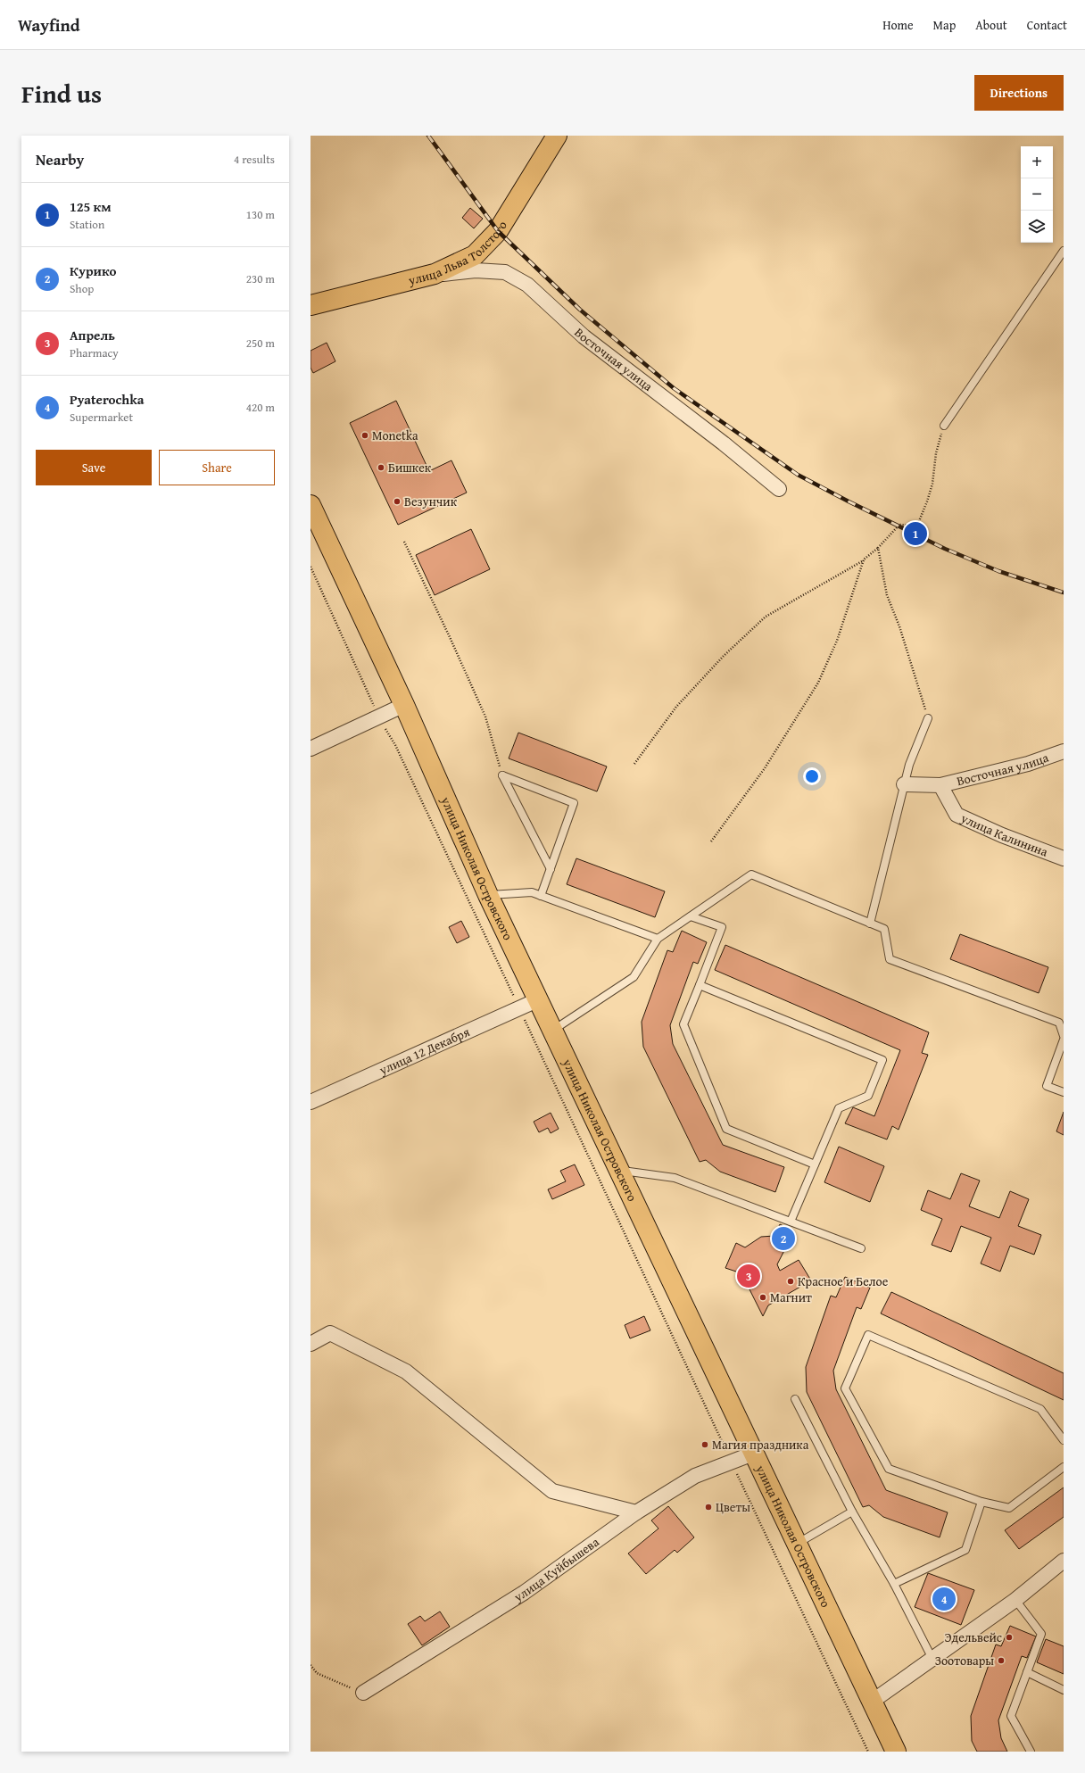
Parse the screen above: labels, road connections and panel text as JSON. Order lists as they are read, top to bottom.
{
  "streets": {
    "main road": ["улица Льва Толстого", "улица Николая Островского"],
    "street": [
      "Восточная улица",
      "улица Калинина",
      "улица 12 Декабря",
      "улица Куйбышева"
    ]
  },
  "crossings": [
    ["улица Льва Толстого", "Восточная улица"],
    ["Восточная улица", "улица Калинина"],
    ["улица Николая Островского", "улица 12 Декабря"],
    ["улица Николая Островского", "улица Куйбышева"]
  ],
  "places": [
    "Monetka",
    "Бишкек",
    "Везунчик",
    "Красное и Белое",
    "Магнит",
    "Магия праздника",
    "Цветы",
    "Эдельвейс",
    "Зоотовары"
  ],
  "page": {
    "header": "Wayfind",
    "nav": [
      "Home",
      "Map",
      "About",
      "Contact"
    ],
    "title": "Find us",
    "buttons": [
      "Directions",
      ["Save", "Share"]
    ],
    "heading": ["Nearby", "4 results"],
    "map_buttons": ["+", "−"],
    "list": [
      {
        "mark": "1",
        "name": "125 км",
        "note": "Station",
        "value": "130 m"
      },
      {
        "mark": "2",
        "name": "Курико",
        "note": "Shop",
        "value": "230 m"
      },
      {
        "mark": "3",
        "name": "Апрель",
        "note": "Pharmacy",
        "value": "250 m"
      },
      {
        "mark": "4",
        "name": "Pyaterochka",
        "note": "Supermarket",
        "value": "420 m"
      }
    ],
    "pins": [
      "1",
      "2",
      "3",
      "4"
    ]
  }
}
